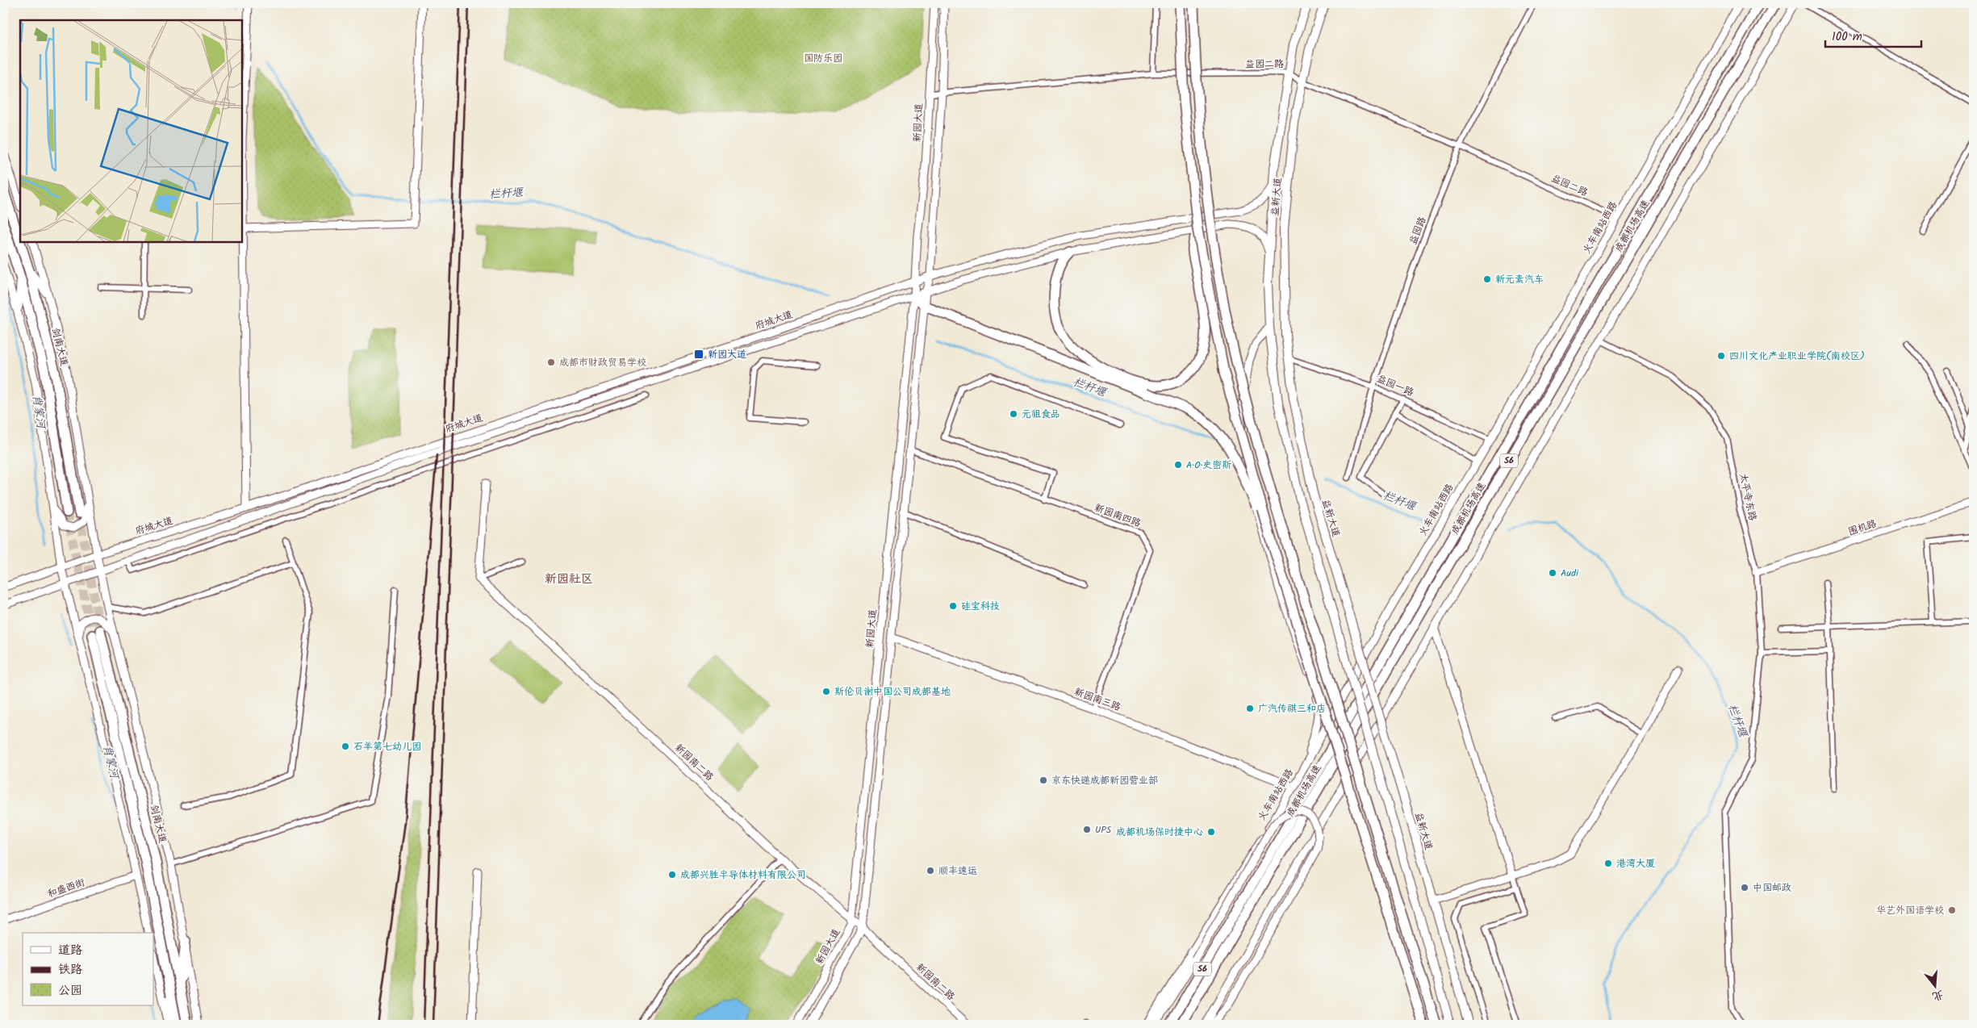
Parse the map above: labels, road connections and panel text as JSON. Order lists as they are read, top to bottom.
{
  "streets": {
    "highway": ["成都机场高速", "剑南大道", "S6"],
    "main road": [
      "新园大道",
      "益新大道",
      "火车南站西路",
      "府城大道",
      "围机路",
      "新园南三路",
      "新园南二路",
      "和盛西街"
    ],
    "street": [
      "益园二路",
      "益园路",
      "益园一路",
      "太平寺东路",
      "新园南四路"
    ]
  },
  "crossings": [
    ["益园二路", "新园大道"],
    ["益园二路", "益新大道"],
    ["益园二路", "火车南站西路"],
    ["益园二路", "益园路"],
    ["新园大道", "府城大道"],
    ["新园大道", "新园南二路"],
    ["益新大道", "府城大道"],
    ["益新大道", "益园一路"],
    ["火车南站西路", "益园一路"],
    ["火车南站西路", "新园南三路"],
    ["益园路", "益园一路"],
    ["太平寺东路", "围机路"],
    ["新园南四路", "新园南三路"]
  ],
  "districts": ["新园社区"],
  "water": ["栏杆堰", "肖家河"],
  "parks": ["国防乐园"],
  "places": {
    "other": [
      "新元素汽车",
      "四川文化产业职业学院(南校区)",
      "成都市财政贸易学校",
      "元祖食品",
      "A·O·史密斯",
      "Audi",
      "硅宝科技",
      "斯伦贝谢中国公司成都基地",
      "广汽传祺三和店",
      "石羊第七幼儿园",
      "京东快递成都新园营业部",
      "UPS",
      "成都机场保时捷中心",
      "港湾大厦",
      "顺丰速运",
      "成都兴胜半导体材料有限公司",
      "中国邮政",
      "华艺外国语学校"
    ],
    "transit": ["新园大道"]
  },
  "legend": ["道路", "铁路", "公园"],
  "scale_bar": "100 m",
  "north": "bottom"
}
